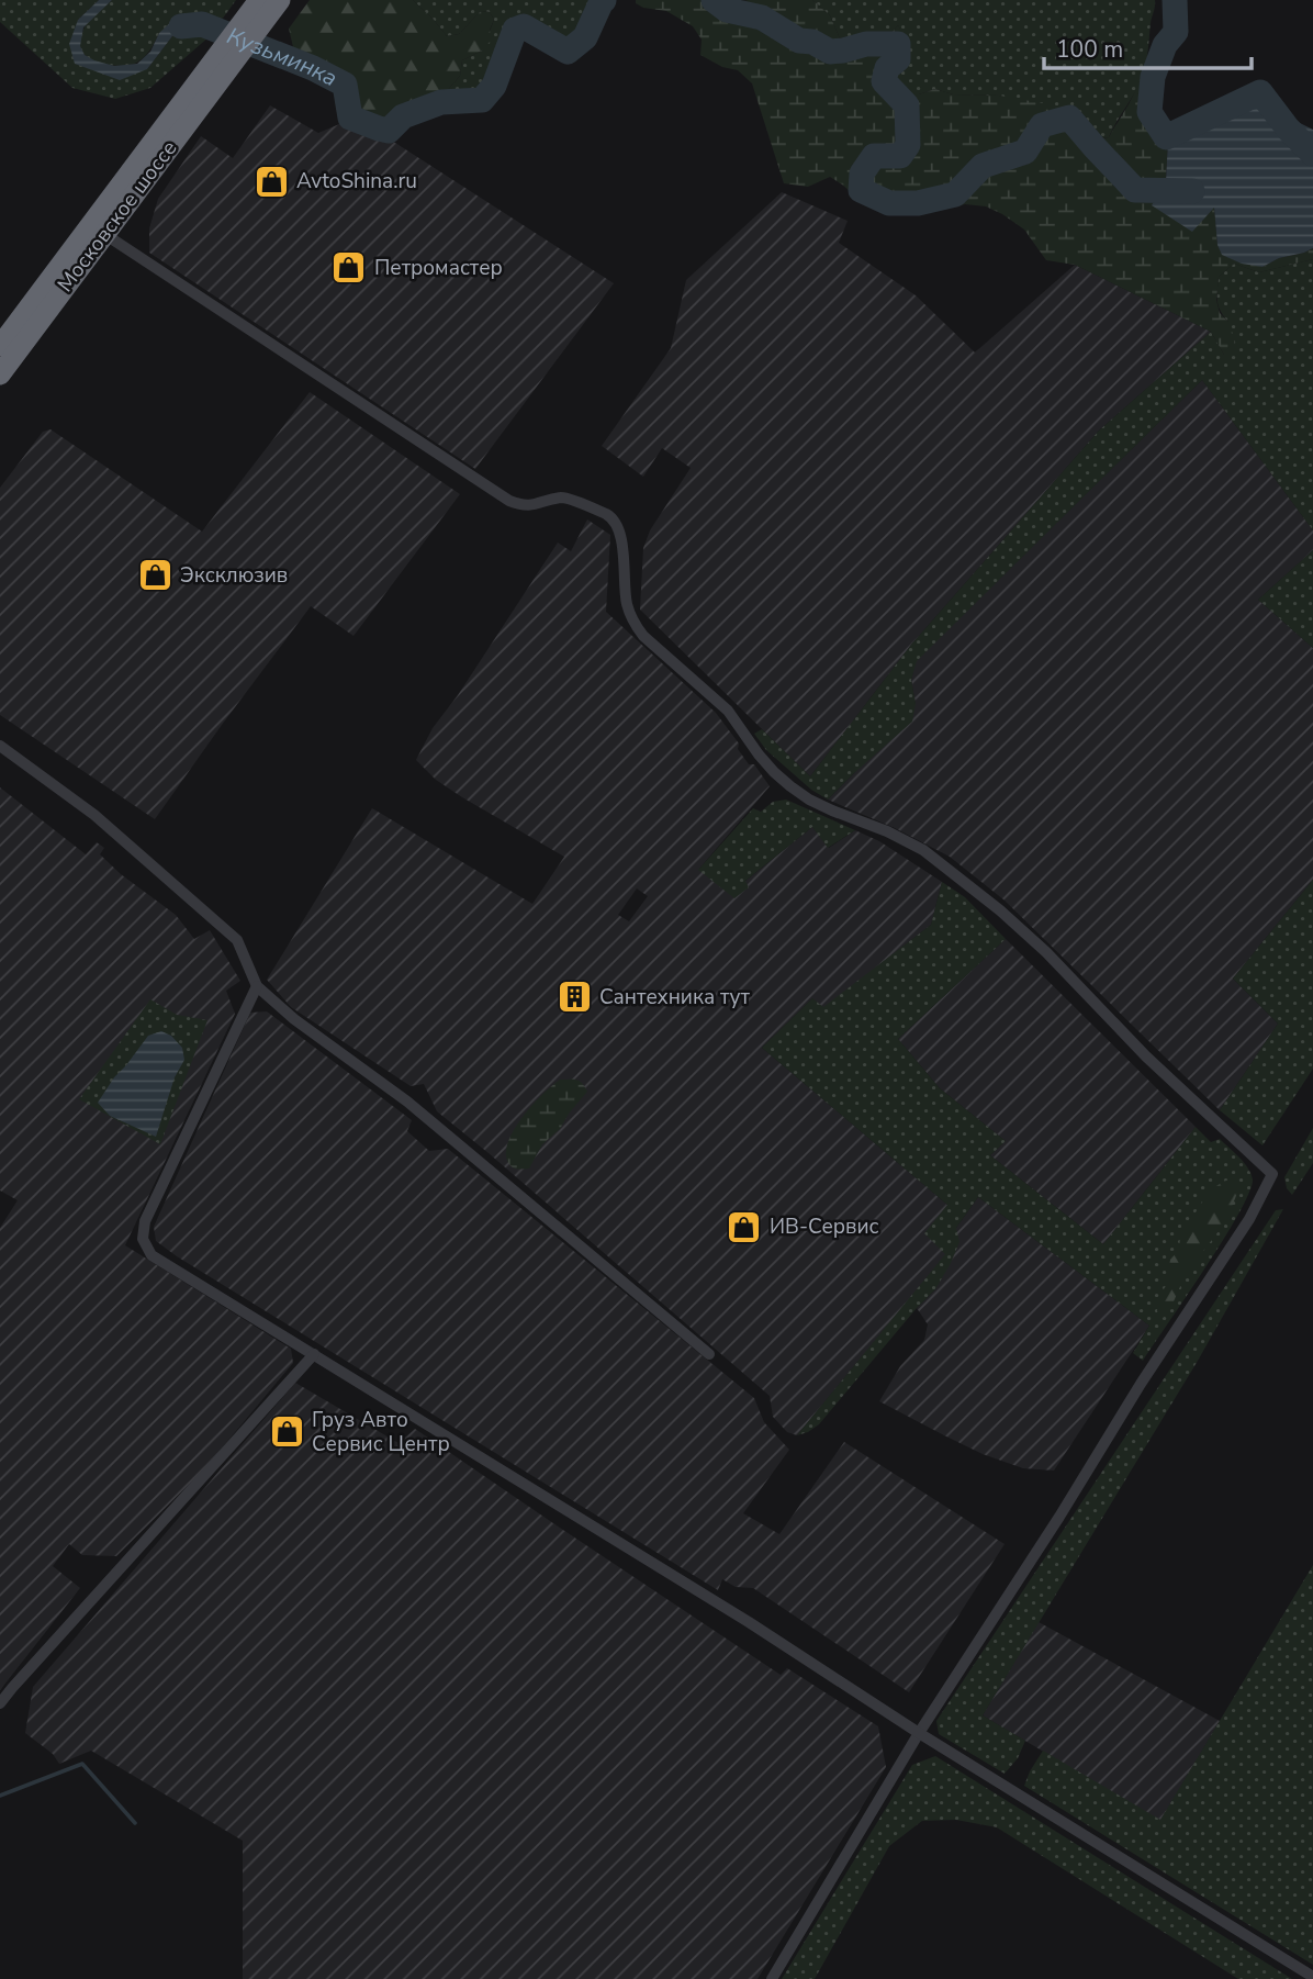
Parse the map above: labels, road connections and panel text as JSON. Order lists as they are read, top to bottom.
{
  "streets": {
    "highway": ["Московское шоссе"]
  },
  "water": ["Кузьминка"],
  "places": {
    "shop": [
      "AvtoShina.ru",
      "Петромастер",
      "Эксклюзив",
      "ИВ-Сервис",
      "Груз Авто Сервис Центр"
    ],
    "building": ["Сантехника тут"]
  },
  "scale_bar": "100 m"
}
